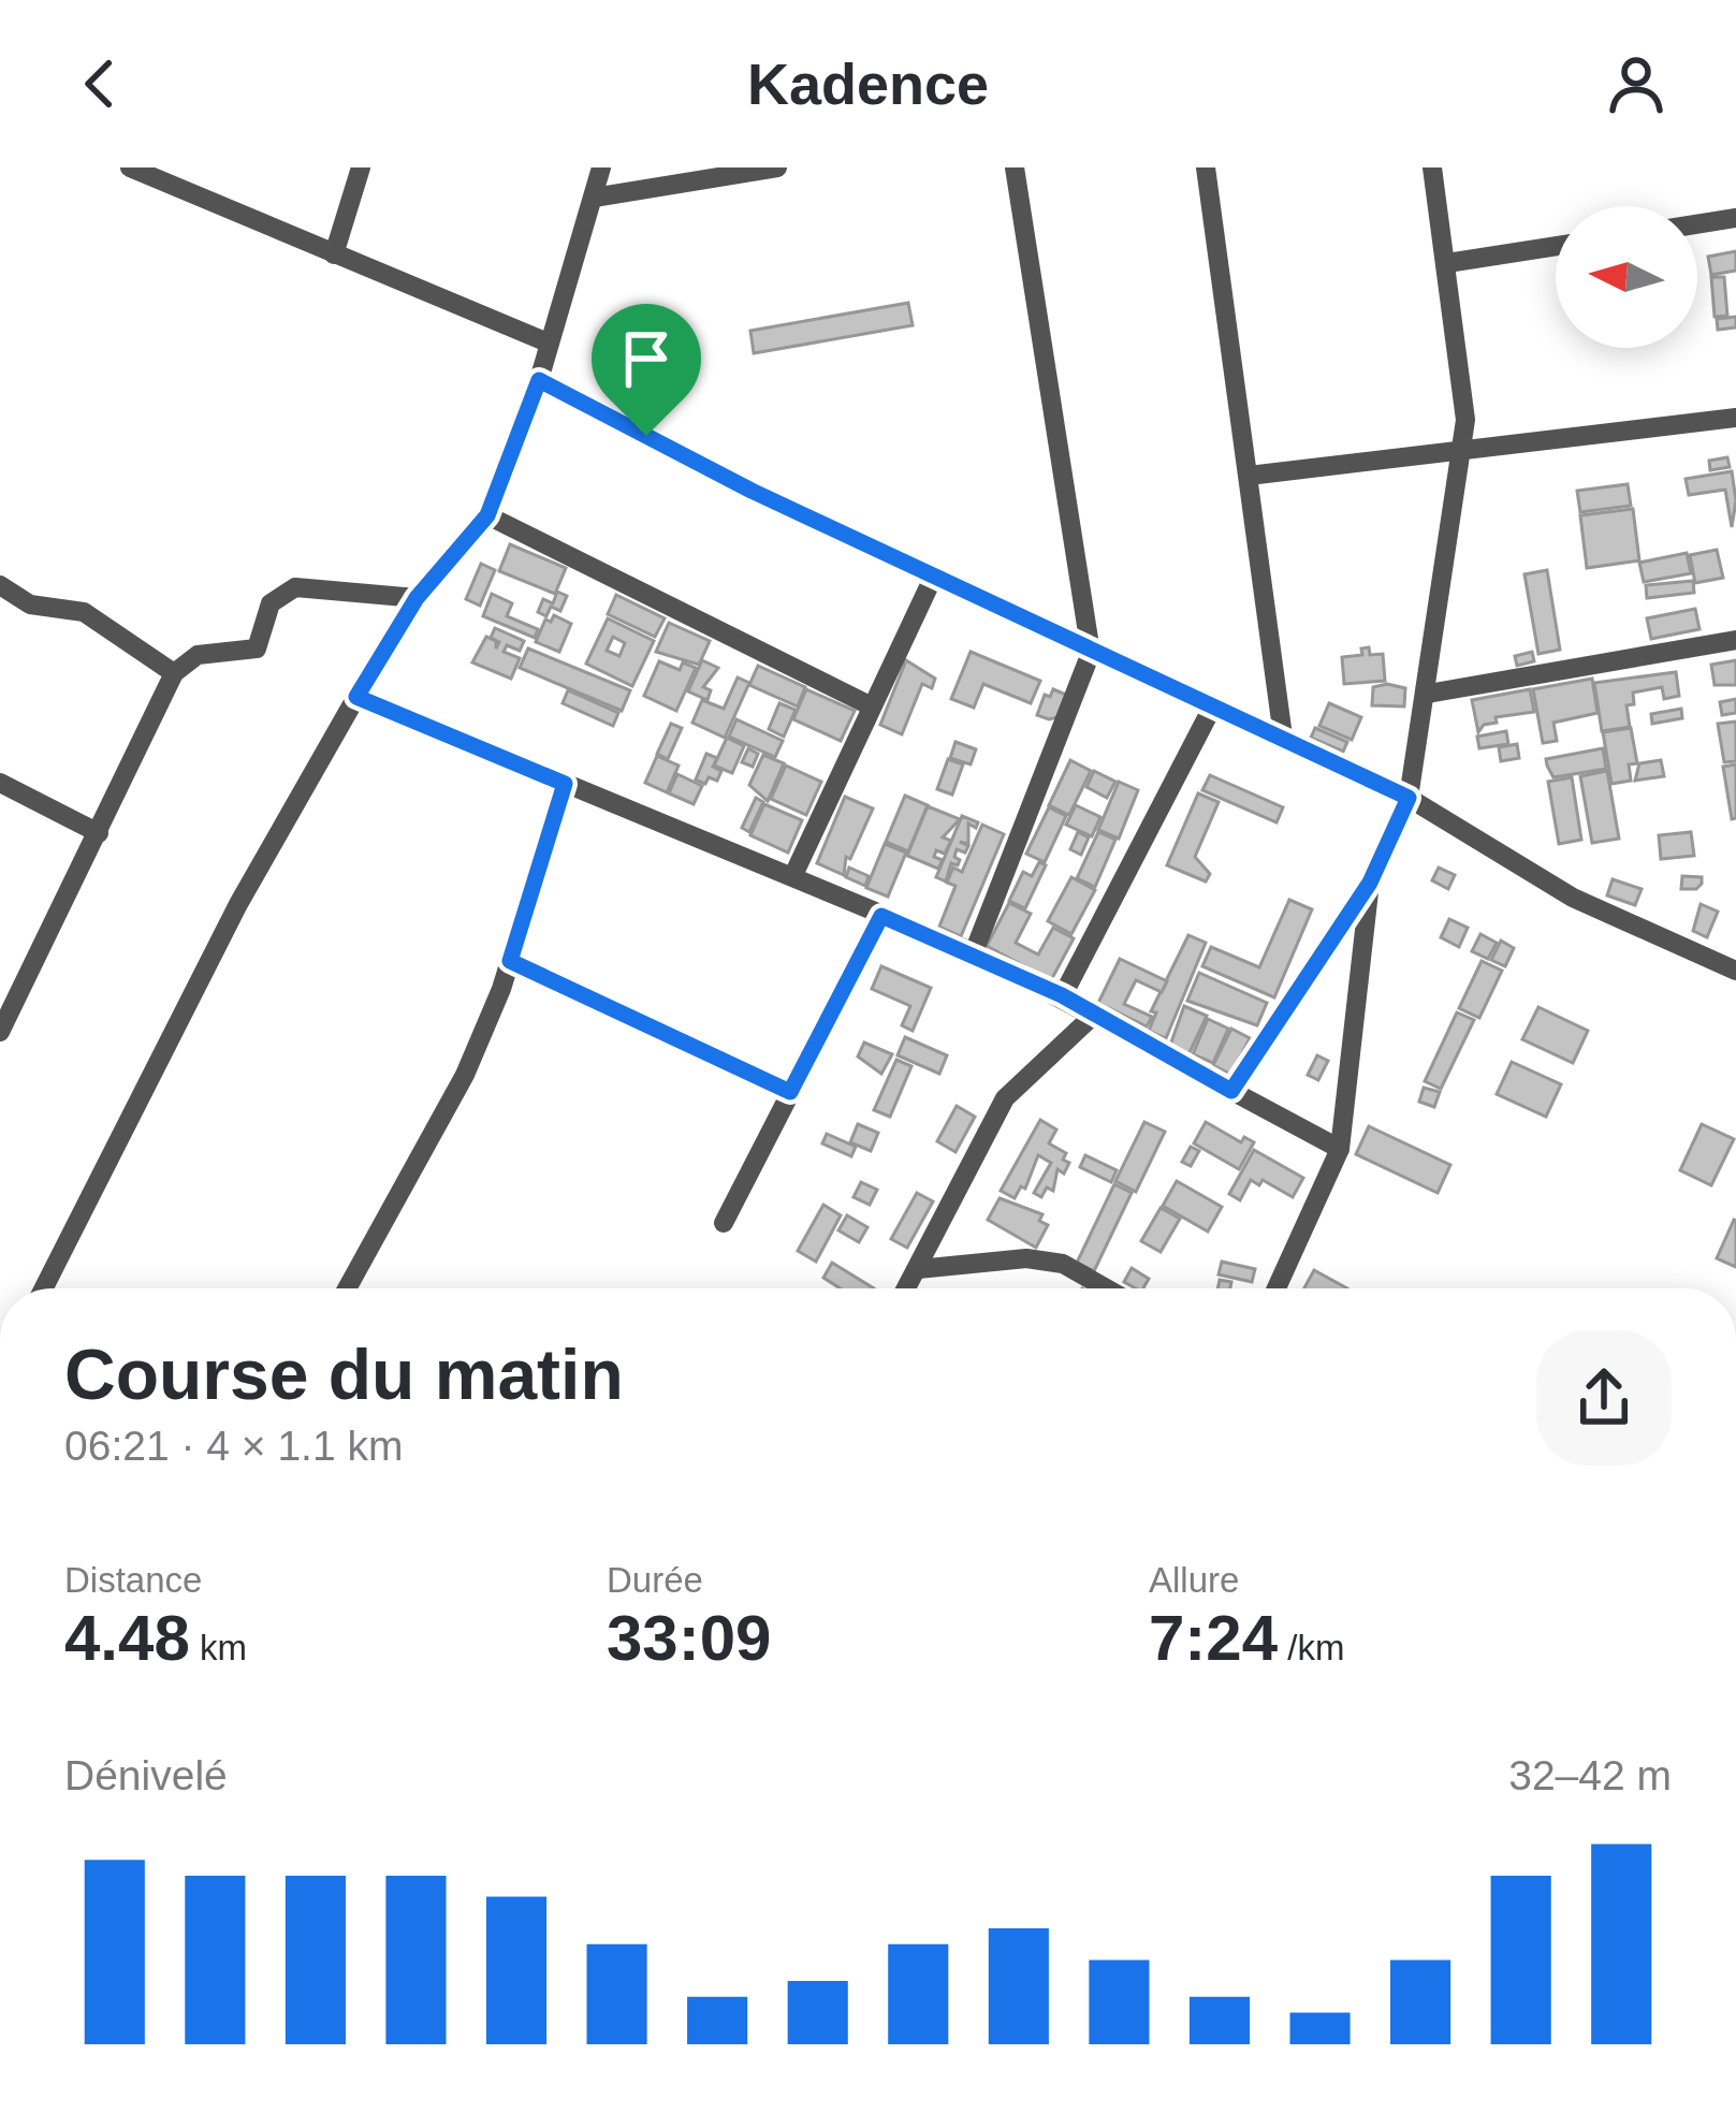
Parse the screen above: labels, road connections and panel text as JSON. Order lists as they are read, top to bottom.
{
  "north": "left",
  "page": {
    "header": "Kadence",
    "heading": ["Course du matin", "06:21 · 4 × 1.1 km"],
    "stats": [
      ["Distance", "4.48 km"],
      ["Durée", "33:09"],
      ["Allure", "7:24 /km"]
    ],
    "chart": ["Dénivelé", "32–42 m"]
  }
}
